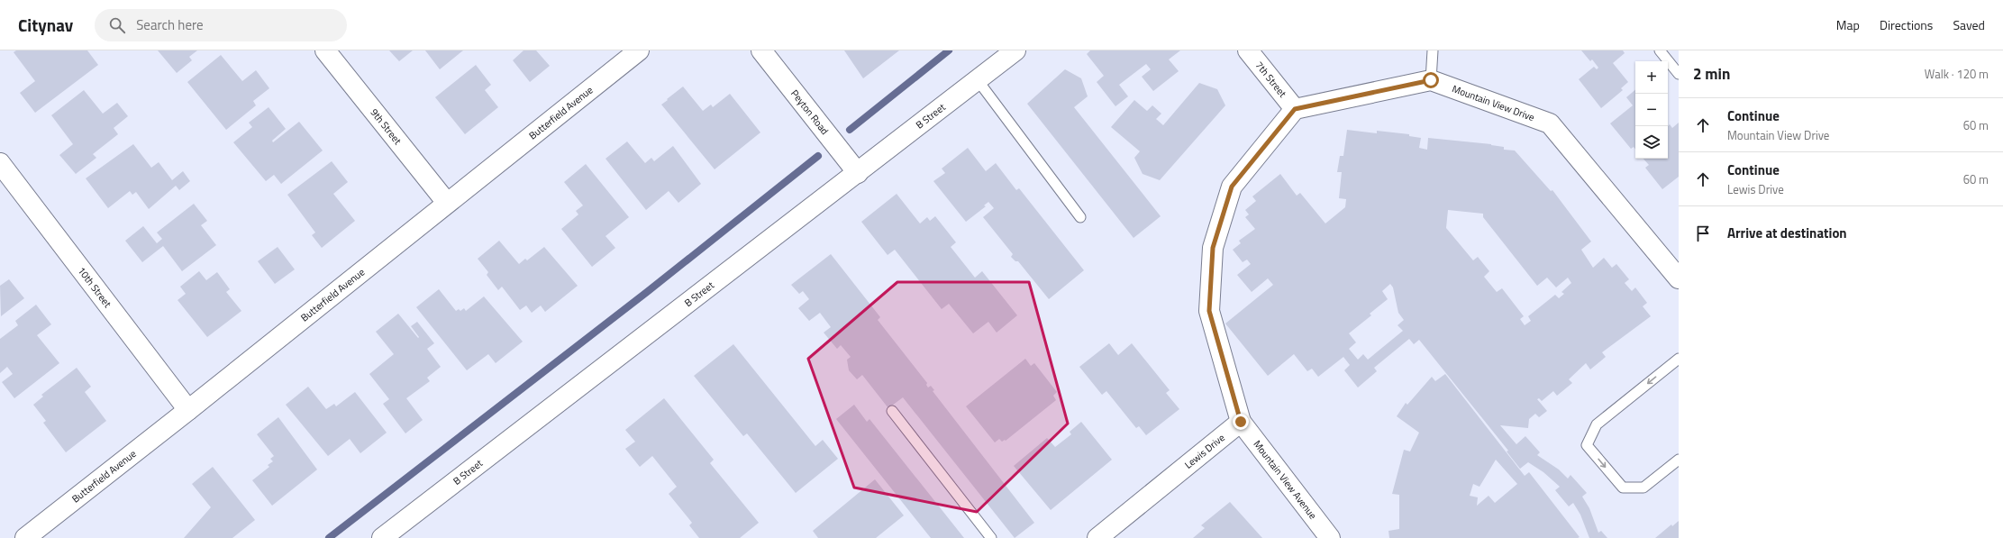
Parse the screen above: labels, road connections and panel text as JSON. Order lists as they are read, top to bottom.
{
  "streets": {
    "street": [
      "7th Street",
      "Mountain View Drive",
      "Peyton Road",
      "Butterfield Avenue",
      "B Street",
      "9th Street",
      "10th Street",
      "Lewis Drive",
      "Mountain View Avenue"
    ]
  },
  "crossings": [
    ["Peyton Road", "B Street"],
    ["Butterfield Avenue", "9th Street"],
    ["Butterfield Avenue", "10th Street"],
    ["Lewis Drive", "Mountain View Avenue"]
  ],
  "page": {
    "header": "Citynav",
    "search": "Search here",
    "nav": ["Map", "Directions", "Saved"],
    "heading": ["2 min", "Walk · 120 m"],
    "map_buttons": ["+", "−"],
    "list": [
      ["Continue", "Mountain View Drive", "60 m"],
      ["Continue", "Lewis Drive", "60 m"],
      "Arrive at destination"
    ]
  }
}
